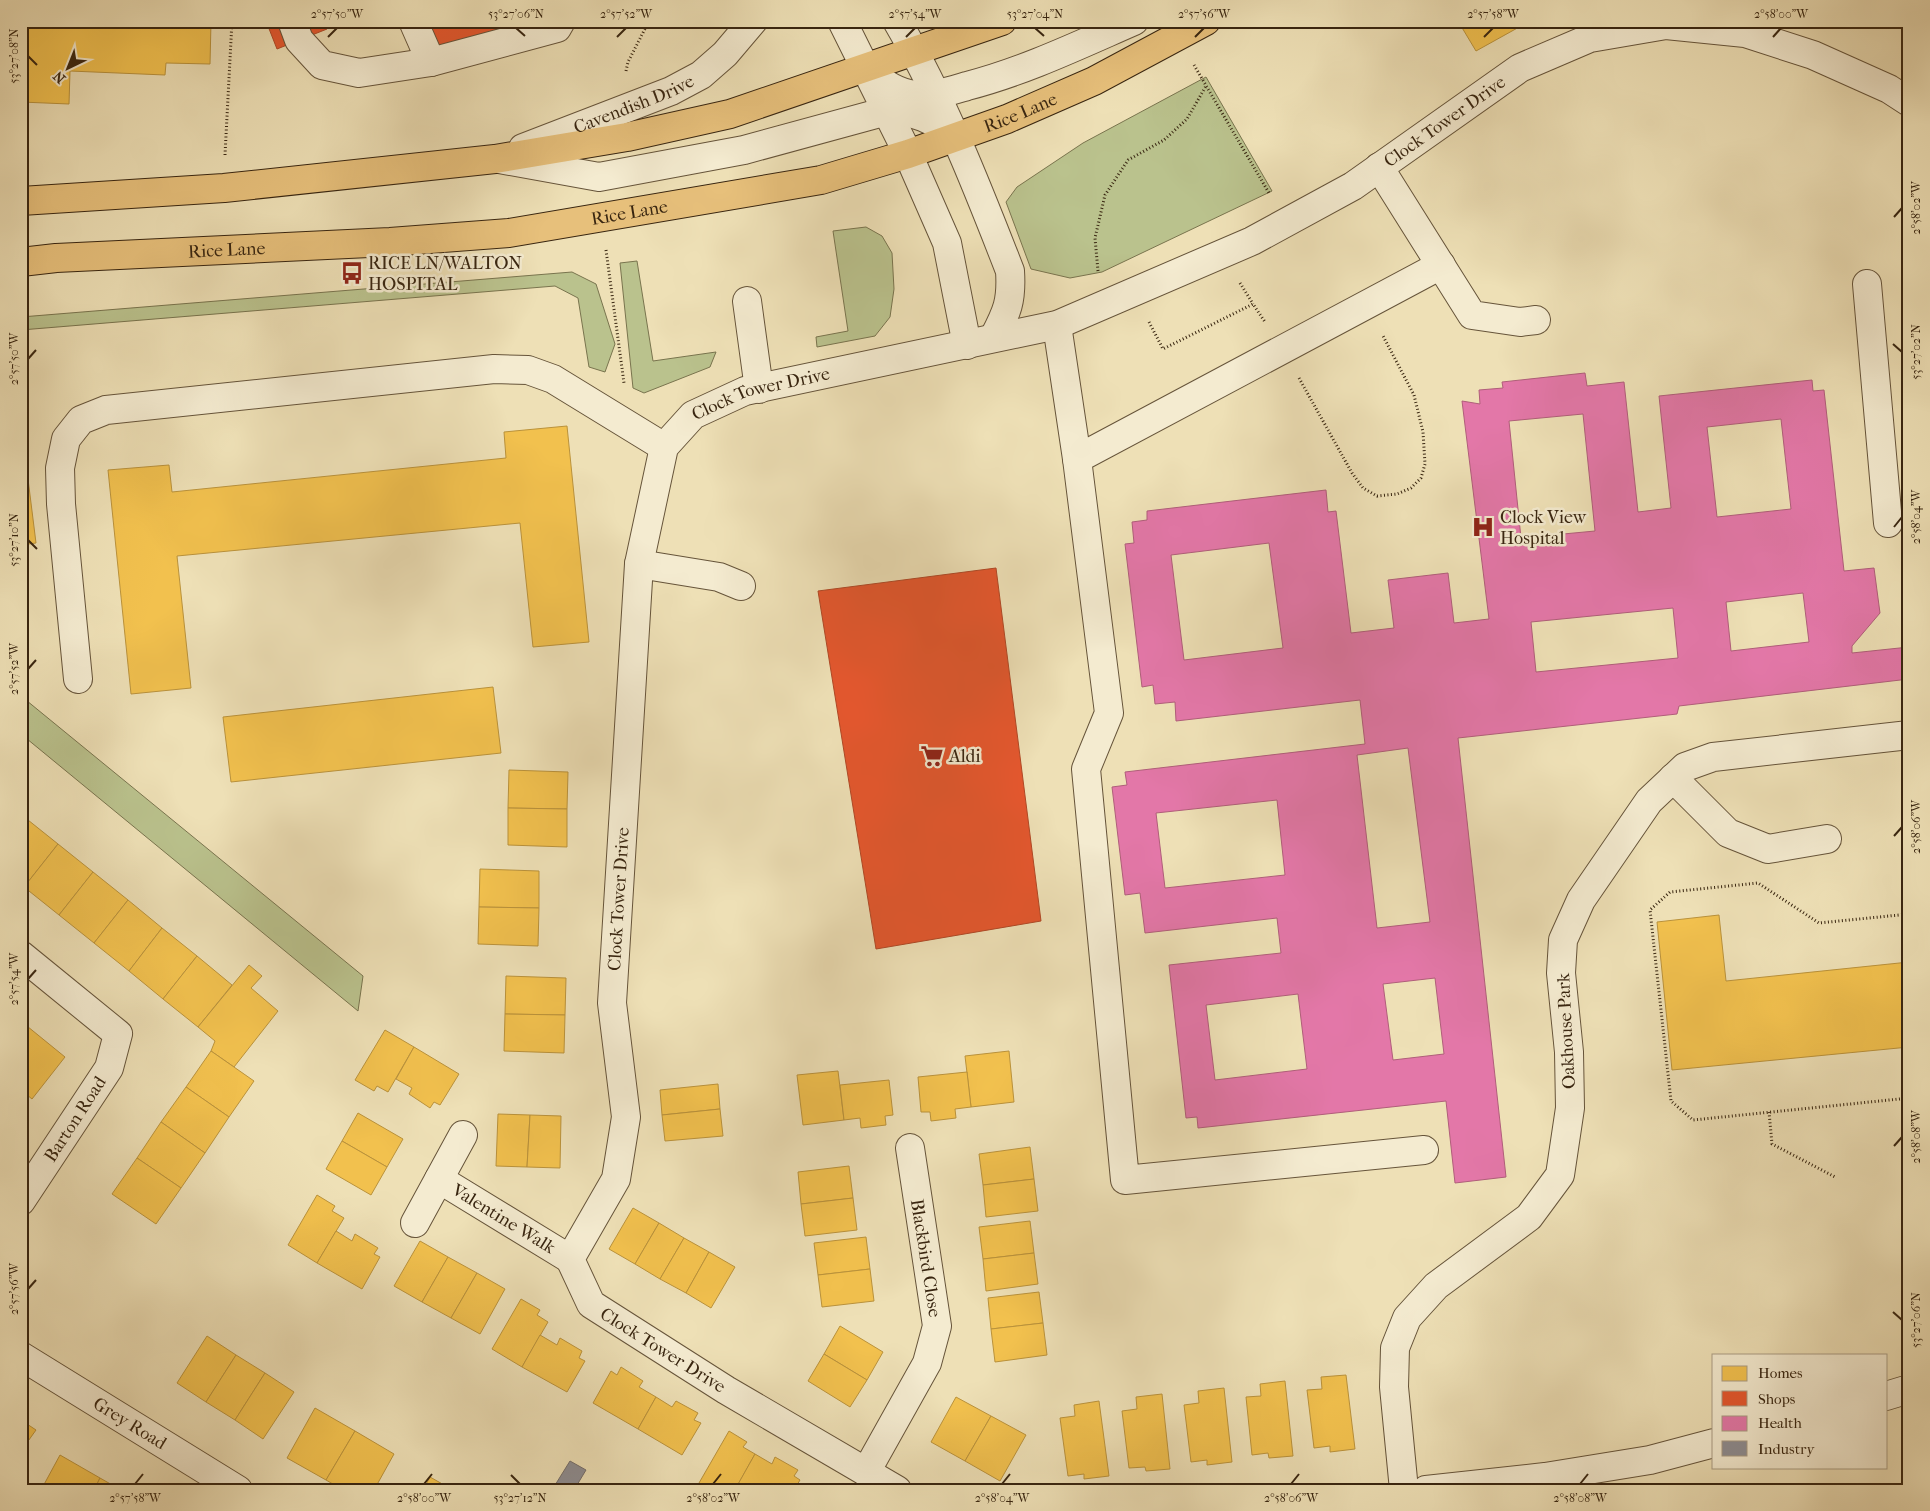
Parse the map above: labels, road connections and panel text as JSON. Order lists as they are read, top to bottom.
{
  "streets": {
    "highway": ["Rice Lane"],
    "street": [
      "Cavendish Drive",
      "Clock Tower Drive",
      "Oakhouse Park",
      "Barton Road",
      "Valentine Walk",
      "Blackbird Close",
      "Grey Road"
    ]
  },
  "crossings": [
    ["Clock Tower Drive", "Valentine Walk"],
    ["Clock Tower Drive", "Blackbird Close"]
  ],
  "places": {
    "bus stop": ["RICE LN/WALTON HOSPITAL"],
    "hospital": ["Clock View Hospital"],
    "supermarket": ["Aldi"]
  },
  "legend": [
    "Homes",
    "Shops",
    "Health",
    "Industry"
  ],
  "north": "bottom left",
  "coordinates": [
    "2°57'50\"W",
    "53°27'06\"N",
    "2°57'52\"W",
    "2°57'54\"W",
    "53°27'04\"N",
    "2°57'56\"W",
    "2°57'58\"W",
    "2°58'00\"W",
    "53°27'08\"N",
    "2°58'02\"W",
    "53°27'02\"N",
    "2°58'04\"W",
    "53°27'10\"N",
    "2°58'06\"W",
    "2°58'08\"W",
    "53°27'12\"N"
  ]
}
